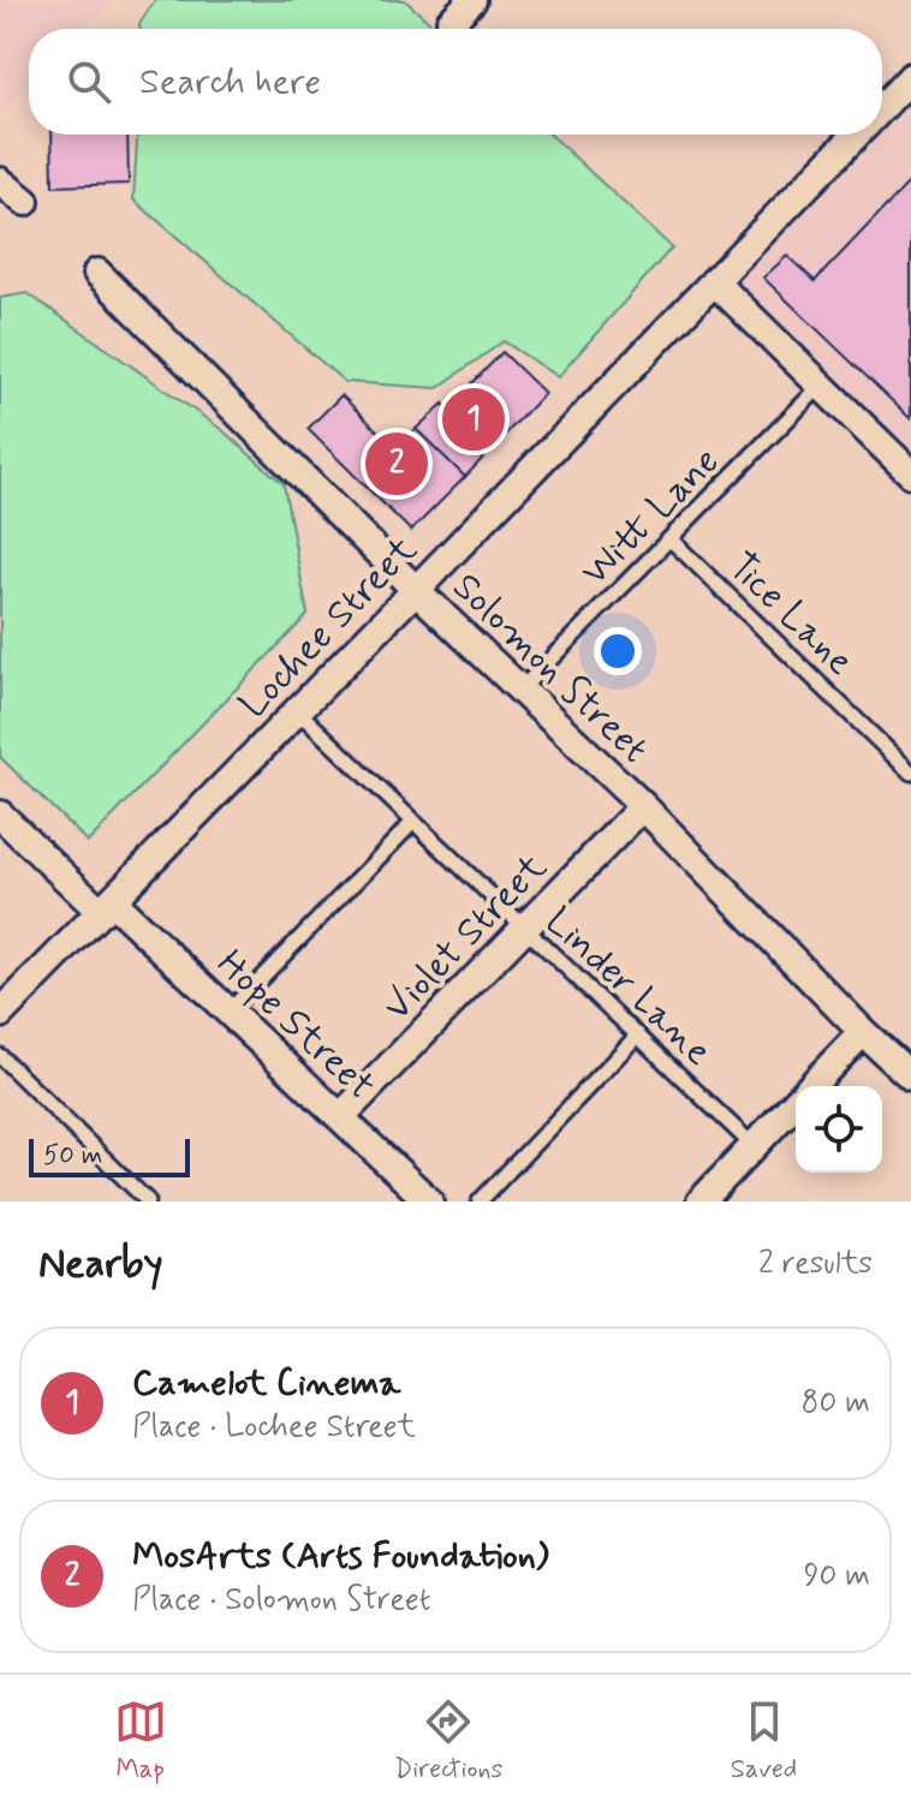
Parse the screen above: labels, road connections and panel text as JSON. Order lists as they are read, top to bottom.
{
  "streets": {
    "street": [
      "Lochee Street",
      "Solomon Street",
      "Violet Street",
      "Hope Street"
    ],
    "lane": ["Witt Lane", "Tice Lane", "Linder Lane"]
  },
  "crossings": [
    ["Witt Lane", "Tice Lane"],
    ["Witt Lane", "Solomon Street"],
    ["Lochee Street", "Solomon Street"],
    ["Lochee Street", "Linder Lane"],
    ["Lochee Street", "Hope Street"],
    ["Solomon Street", "Violet Street"],
    ["Violet Street", "Linder Lane"],
    ["Violet Street", "Hope Street"]
  ],
  "scale_bar": "50 m",
  "page": {
    "search": "Search here",
    "pins": ["1", "2"],
    "scale": "50 m",
    "heading": ["Nearby", "2 results"],
    "list": [
      {
        "mark": "1",
        "name": "Camelot Cinema",
        "note": "Place · Lochee Street",
        "value": "80 m"
      },
      {
        "mark": "2",
        "name": "MosArts (Arts Foundation)",
        "note": "Place · Solomon Street",
        "value": "90 m"
      }
    ],
    "nav": ["Map", "Directions", "Saved"]
  }
}
